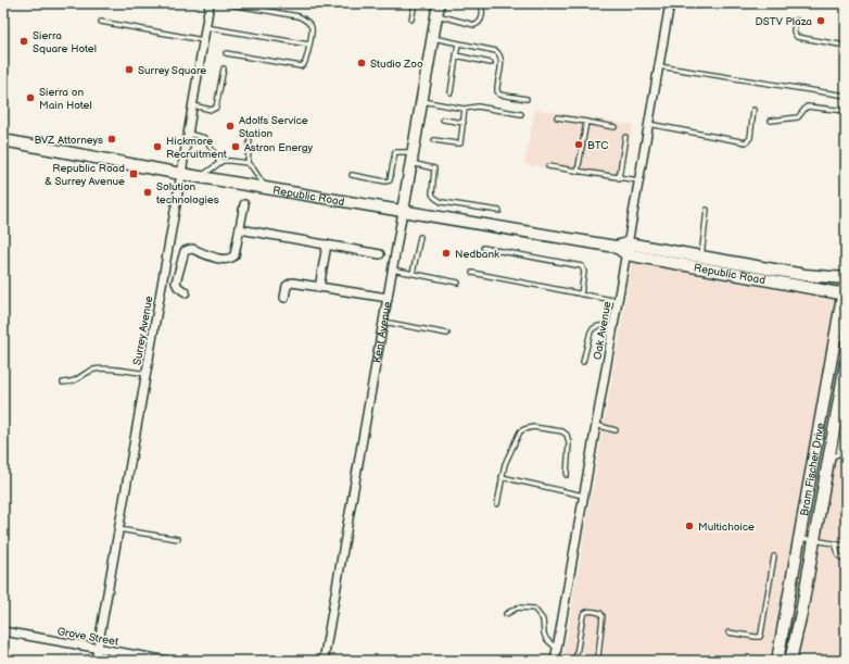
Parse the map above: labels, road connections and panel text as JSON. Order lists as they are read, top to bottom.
{
  "streets": {
    "main road": ["Republic Road", "Kent Avenue", "Bram Fischer Drive"],
    "street": ["Surrey Avenue", "Oak Avenue", "Grove Street"]
  },
  "crossings": [
    ["Republic Road", "Surrey Avenue"],
    ["Republic Road", "Oak Avenue"],
    ["Republic Road", "Kent Avenue"],
    ["Republic Road", "Bram Fischer Drive"],
    ["Surrey Avenue", "Grove Street"]
  ],
  "places": {
    "other": [
      "DSTV Plaza",
      "Sierra Square Hotel",
      "Studio Zoo",
      "Surrey Square",
      "Sierra on Main Hotel",
      "Adolfs Service Station",
      "BVZ Attorneys",
      "BTC",
      "Hickmore Recruitment",
      "Astron Energy",
      "Solution technologies",
      "Nedbank",
      "Multichoice"
    ],
    "transit": ["Republic Road & Surrey Avenue"]
  }
}
